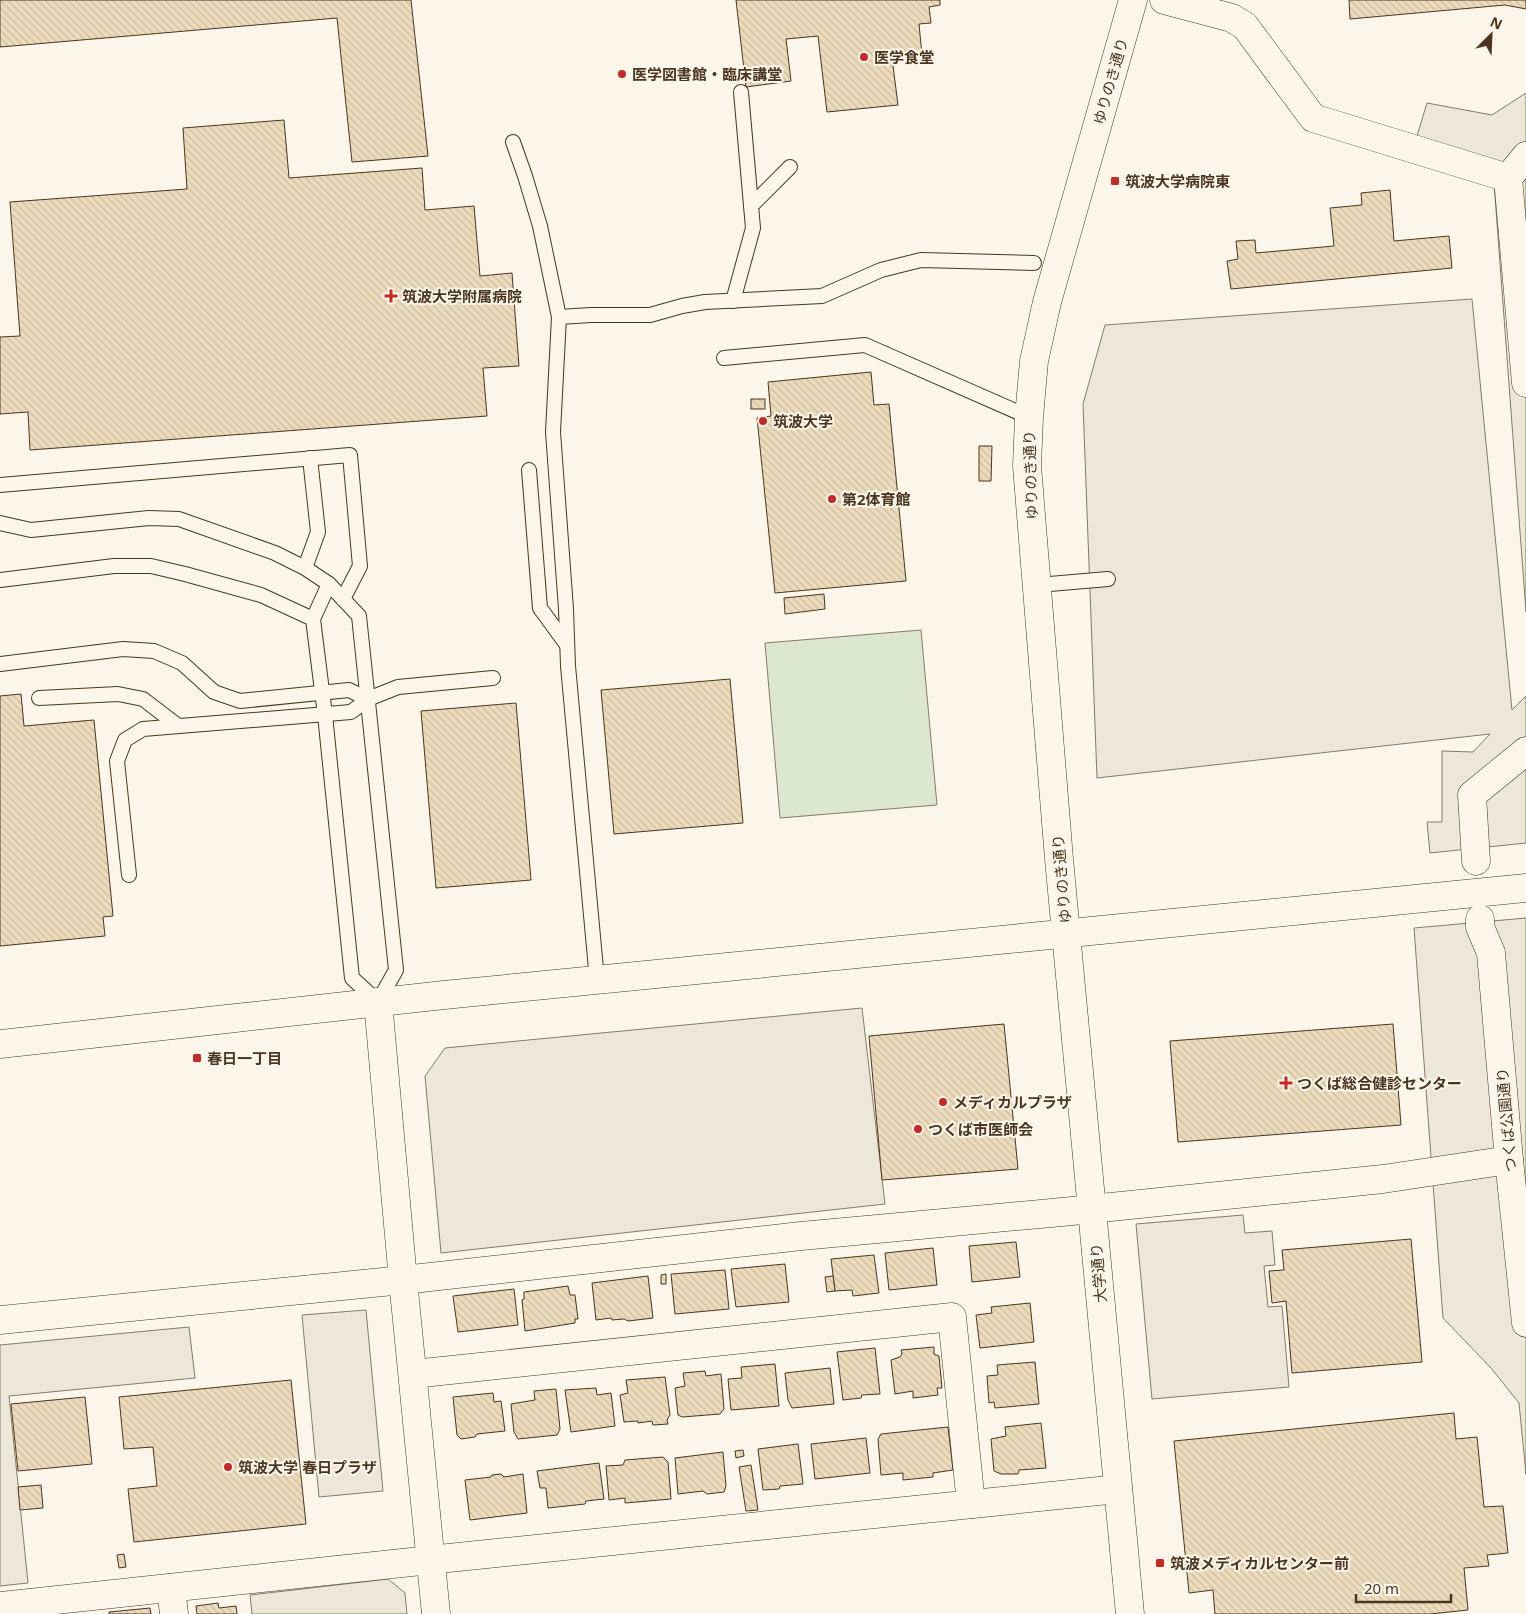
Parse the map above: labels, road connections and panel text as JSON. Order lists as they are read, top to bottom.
{
  "streets": {
    "street": ["ゆりのき通り", "つくば公園通り", "大学通り"]
  },
  "crossings": [
    ["ゆりのき通り", "大学通り"]
  ],
  "places": {
    "other": [
      "医学食堂",
      "医学図書館・臨床講堂",
      "筑波大学",
      "第2体育館",
      "メディカルプラザ",
      "つくば市医師会",
      "筑波大学 春日プラザ"
    ],
    "transit": ["筑波大学病院東", "春日一丁目", "筑波メディカルセンター前"],
    "health": ["筑波大学附属病院", "つくば総合健診センター"]
  },
  "scale_bar": "20 m",
  "north": "top right"
}
